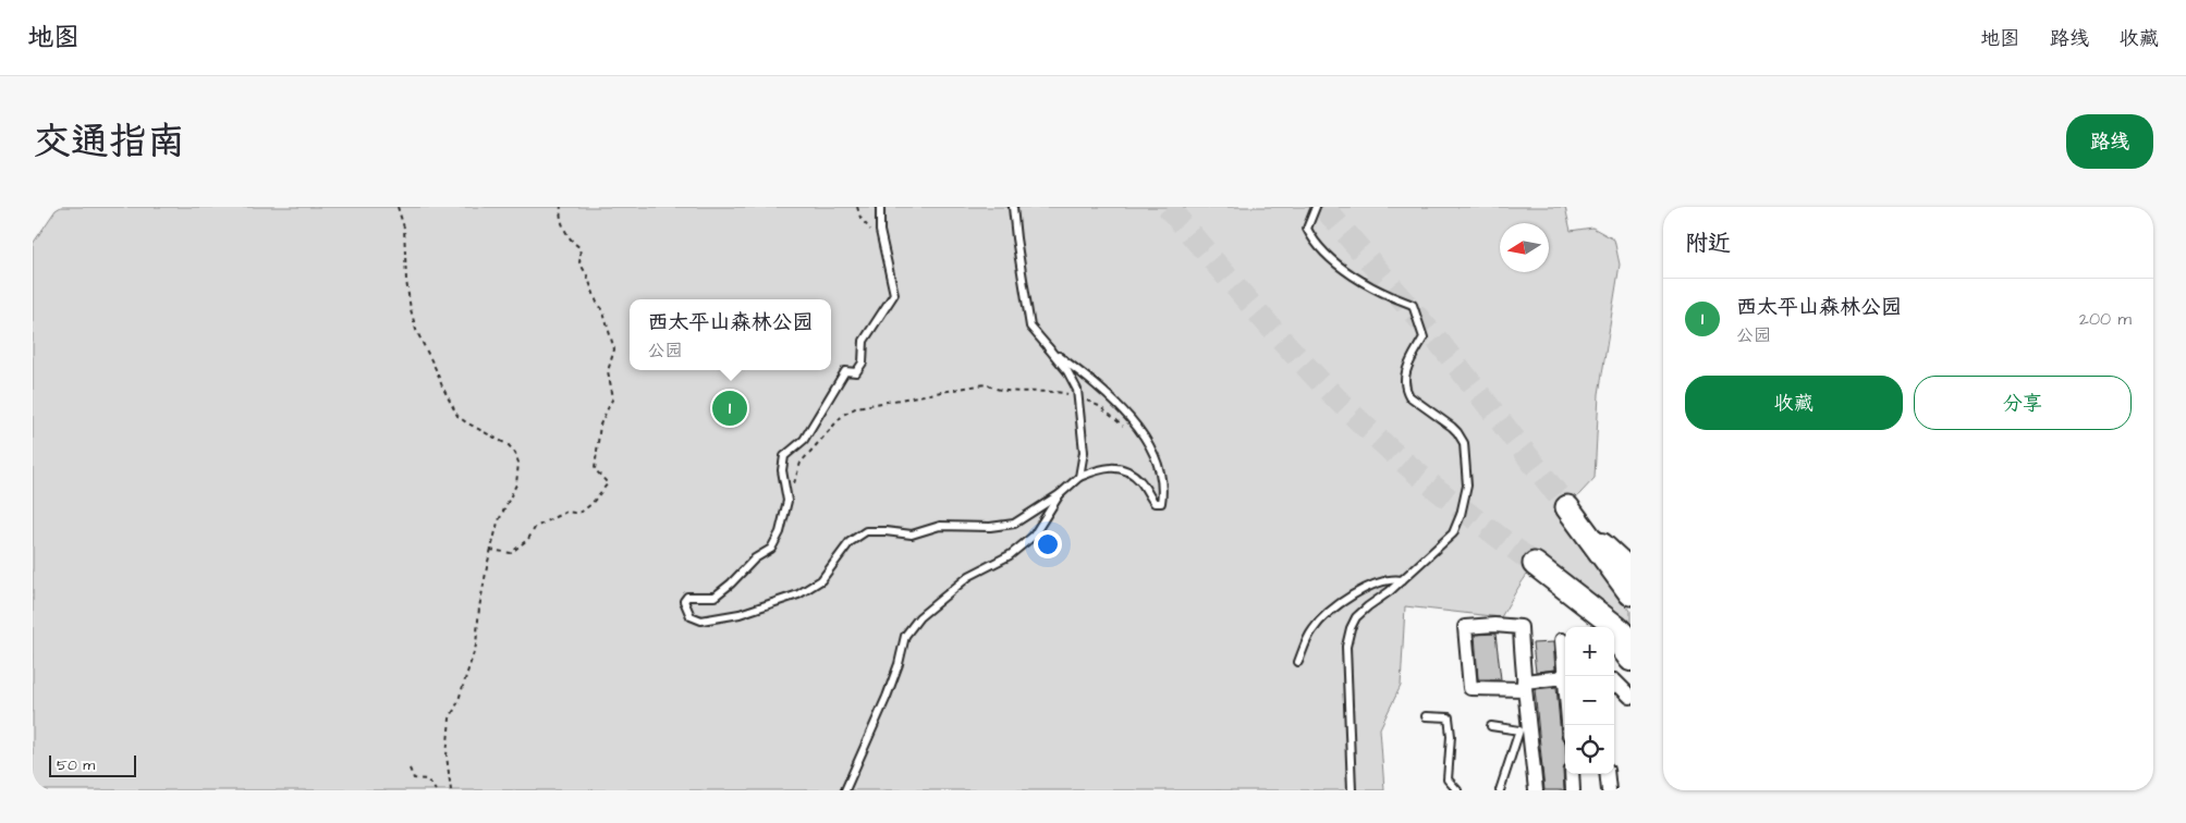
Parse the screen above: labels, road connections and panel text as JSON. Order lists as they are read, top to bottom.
{
  "scale_bar": "50 m",
  "north": "left",
  "page": {
    "header": "地图",
    "nav": ["地图", "路线", "收藏"],
    "title": "交通指南",
    "buttons": [
      "路线",
      ["收藏", "分享"]
    ],
    "heading": "附近",
    "list": [
      {
        "mark": "1",
        "name": "西太平山森林公园",
        "note": "公园",
        "value": "200 m"
      }
    ],
    "popup": ["西太平山森林公园", "公园"],
    "pins": "1",
    "map_buttons": ["+", "−"],
    "scale": "50 m"
  }
}
